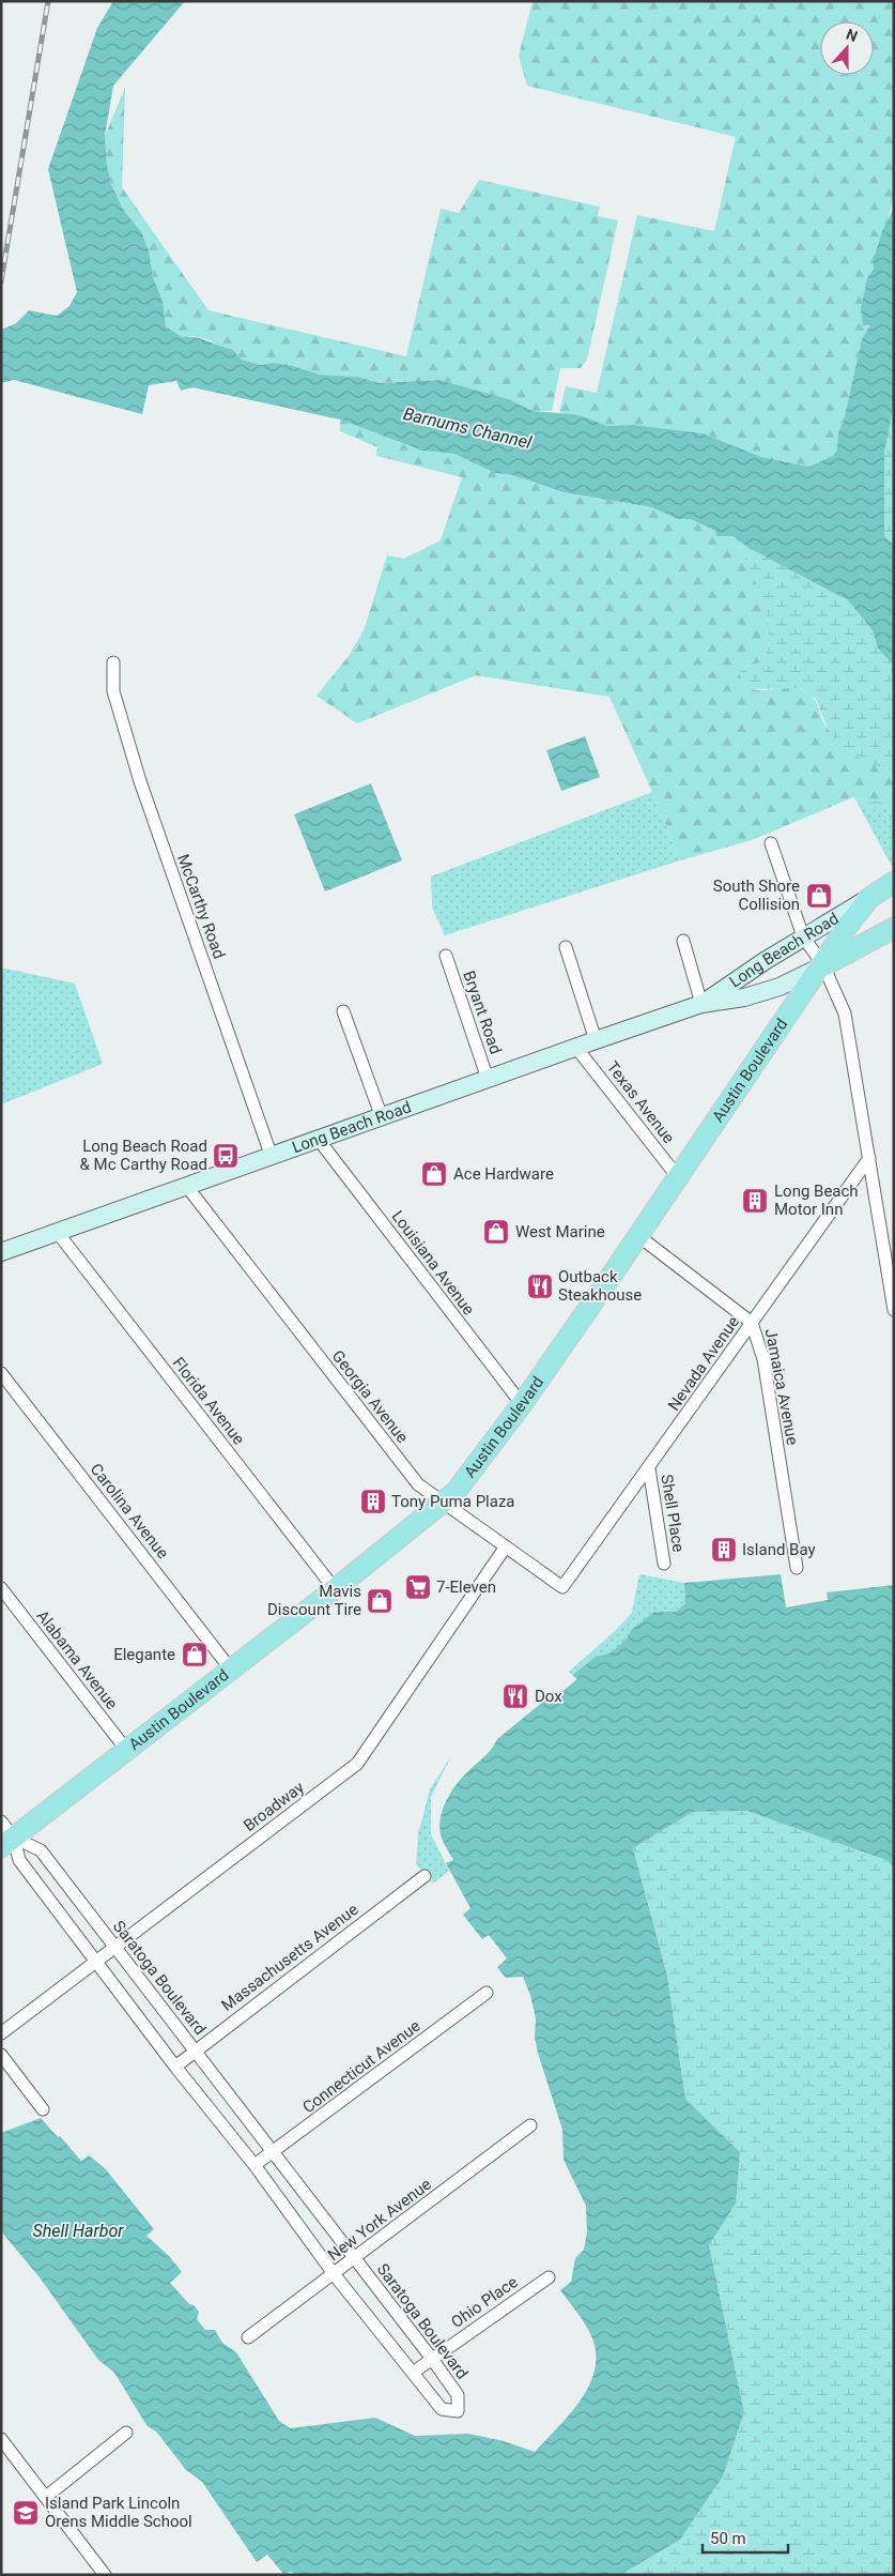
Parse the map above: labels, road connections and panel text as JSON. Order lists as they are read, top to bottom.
{
  "streets": {
    "main road": ["Long Beach Road", "Austin Boulevard"],
    "street": [
      "McCarthy Road",
      "Bryant Road",
      "Texas Avenue",
      "Louisiana Avenue",
      "Nevada Avenue",
      "Jamaica Avenue",
      "Georgia Avenue",
      "Florida Avenue",
      "Carolina Avenue",
      "Shell Place",
      "Alabama Avenue",
      "Broadway",
      "Massachusetts Avenue",
      "Saratoga Boulevard",
      "Connecticut Avenue",
      "New York Avenue",
      "Ohio Place"
    ]
  },
  "crossings": [
    ["McCarthy Road", "Long Beach Road"],
    ["Long Beach Road", "Bryant Road"],
    ["Long Beach Road", "Austin Boulevard"],
    ["Long Beach Road", "Texas Avenue"],
    ["Long Beach Road", "Louisiana Avenue"],
    ["Long Beach Road", "Georgia Avenue"],
    ["Long Beach Road", "Florida Avenue"],
    ["Austin Boulevard", "Texas Avenue"],
    ["Austin Boulevard", "Louisiana Avenue"],
    ["Austin Boulevard", "Jamaica Avenue"],
    ["Austin Boulevard", "Georgia Avenue"],
    ["Austin Boulevard", "Florida Avenue"],
    ["Austin Boulevard", "Carolina Avenue"],
    ["Austin Boulevard", "Alabama Avenue"],
    ["Austin Boulevard", "Saratoga Boulevard"],
    ["Nevada Avenue", "Jamaica Avenue"],
    ["Nevada Avenue", "Georgia Avenue"],
    ["Nevada Avenue", "Shell Place"],
    ["Georgia Avenue", "Broadway"],
    ["Broadway", "Saratoga Boulevard"],
    ["Massachusetts Avenue", "Saratoga Boulevard"],
    ["Saratoga Boulevard", "Connecticut Avenue"],
    ["Saratoga Boulevard", "New York Avenue"],
    ["Saratoga Boulevard", "Ohio Place"]
  ],
  "water": ["Barnums Channel", "Shell Harbor"],
  "places": {
    "shop": [
      "South Shore Collision",
      "Ace Hardware",
      "West Marine",
      "Mavis Discount Tire",
      "Elegante"
    ],
    "bus stop": ["Long Beach Road & Mc Carthy Road"],
    "building": ["Long Beach Motor Inn", "Tony Puma Plaza", "Island Bay"],
    "restaurant": ["Outback Steakhouse", "Dox"],
    "supermarket": ["7-Eleven"],
    "school or university": ["Island Park Lincoln Orens Middle School"]
  },
  "scale_bar": "50 m",
  "north": "top"
}
